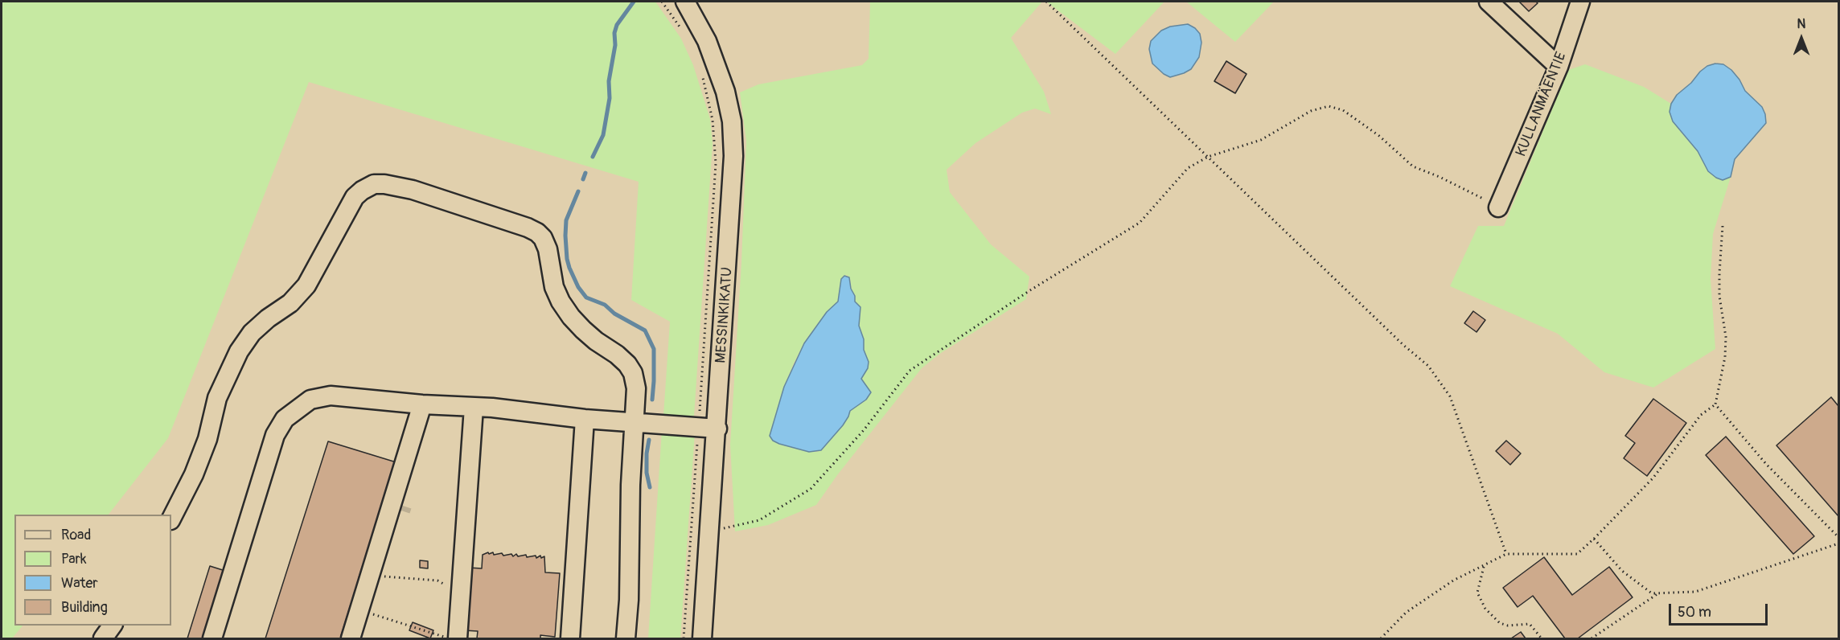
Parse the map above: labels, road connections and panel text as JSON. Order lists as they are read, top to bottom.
{
  "streets": {
    "street": ["KULLANMÄENTIE", "MESSINKIKATU"]
  },
  "legend": [
    "Road",
    "Park",
    "Water",
    "Building"
  ],
  "scale_bar": "50 m",
  "north": "top"
}
